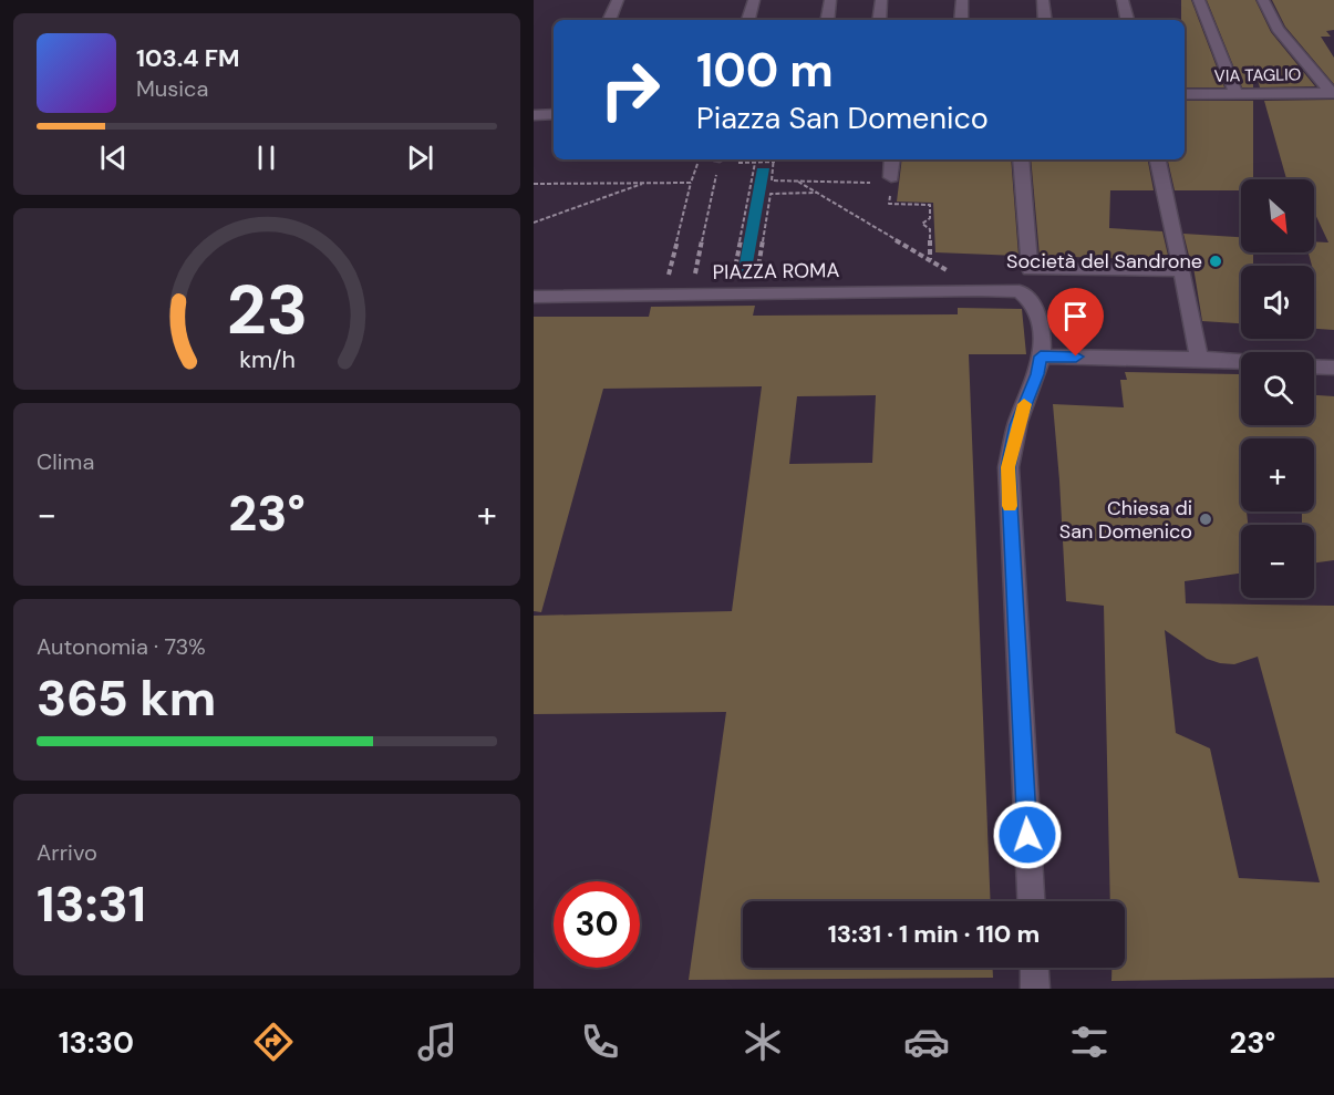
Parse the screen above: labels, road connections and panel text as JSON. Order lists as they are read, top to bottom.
{
  "streets": {
    "street": ["VIA TAGLIO", "PIAZZA ROMA"]
  },
  "places": ["Società del Sandrone", "Chiesa di San Domenico"],
  "north": "bottom right",
  "page": {
    "turn": ["100 m", "Piazza San Domenico"],
    "song": ["103.4 FM", "Musica"],
    "map_buttons": ["+", "−"],
    "tile": [
      "Clima",
      ["Autonomia · 73%", "365 km"],
      ["Arrivo", "13:31"]
    ],
    "heat": ["−", "23°", "+"],
    "limit": "30",
    "trip": "13:31 · 1 min · 110 m",
    "tabs": ["13:30", "23°"],
    "gauge": ["23", "km/h"]
  }
}
